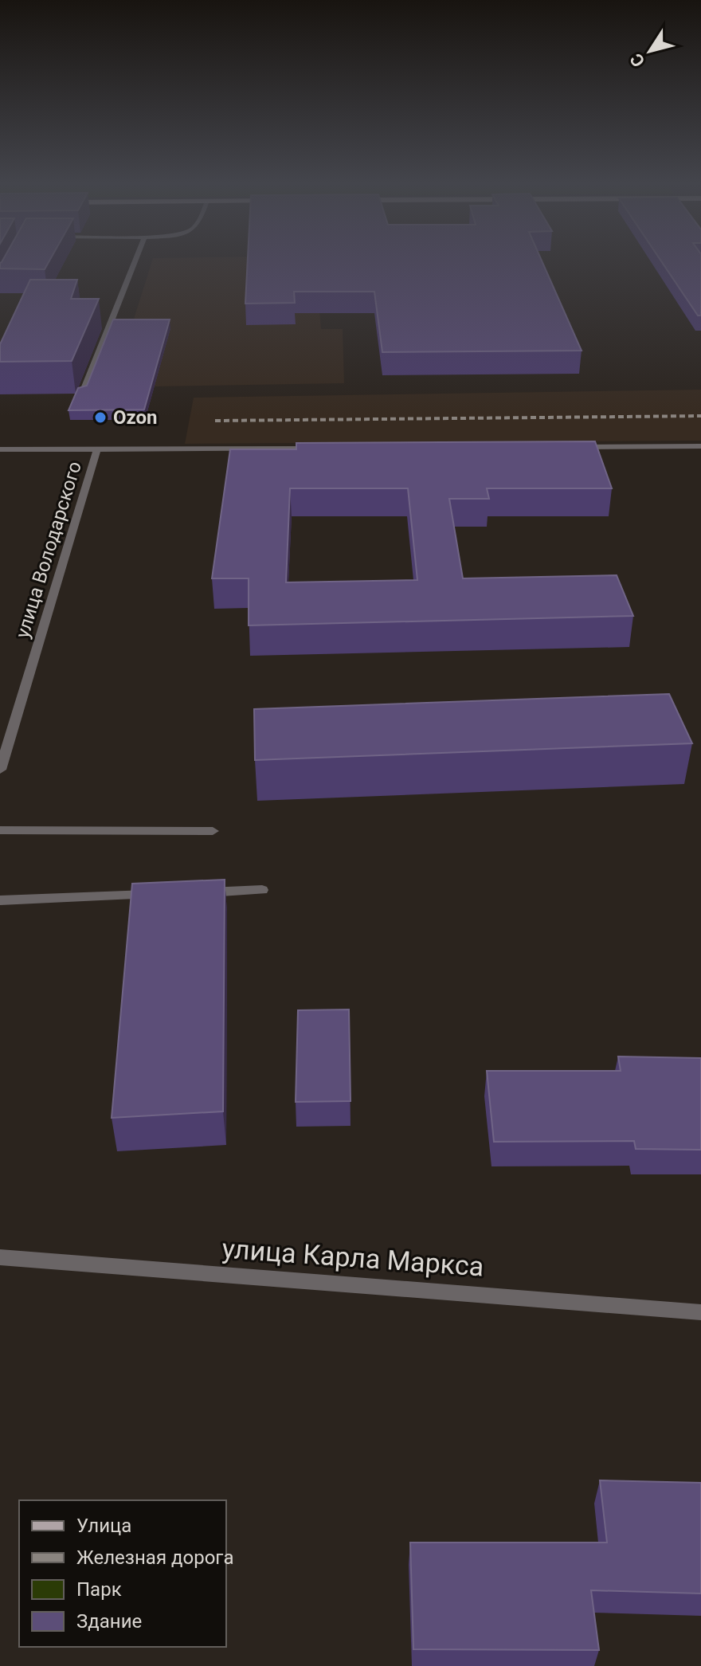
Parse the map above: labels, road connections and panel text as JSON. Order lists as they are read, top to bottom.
{
  "streets": {
    "street": ["улица Володарского", "улица Карла Маркса"]
  },
  "places": ["Ozon"],
  "legend": [
    "Улица",
    "Железная дорога",
    "Парк",
    "Здание"
  ],
  "north": "bottom left"
}
